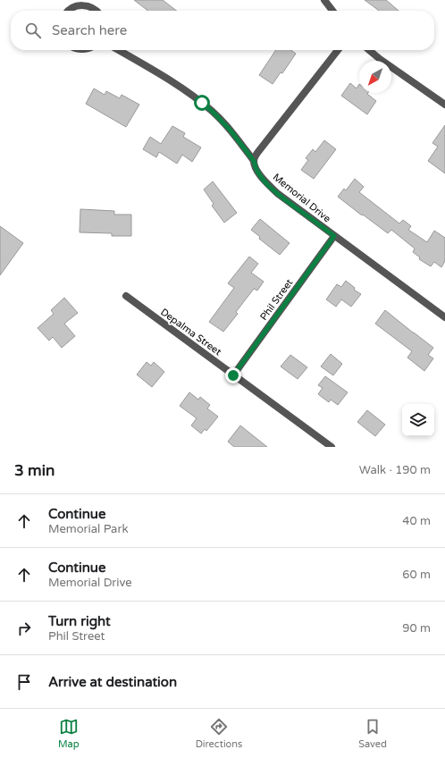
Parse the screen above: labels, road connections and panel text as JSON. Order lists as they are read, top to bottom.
{
  "streets": {
    "street": ["Memorial Drive", "Phil Street", "Depalma Street"]
  },
  "crossings": [
    ["Memorial Drive", "Phil Street"],
    ["Phil Street", "Depalma Street"]
  ],
  "north": "bottom left",
  "page": {
    "search": "Search here",
    "heading": ["3 min", "Walk · 190 m"],
    "list": [
      ["Continue", "Memorial Park", "40 m"],
      ["Continue", "Memorial Drive", "60 m"],
      ["Turn right", "Phil Street", "90 m"],
      "Arrive at destination"
    ],
    "nav": ["Map", "Directions", "Saved"]
  }
}
